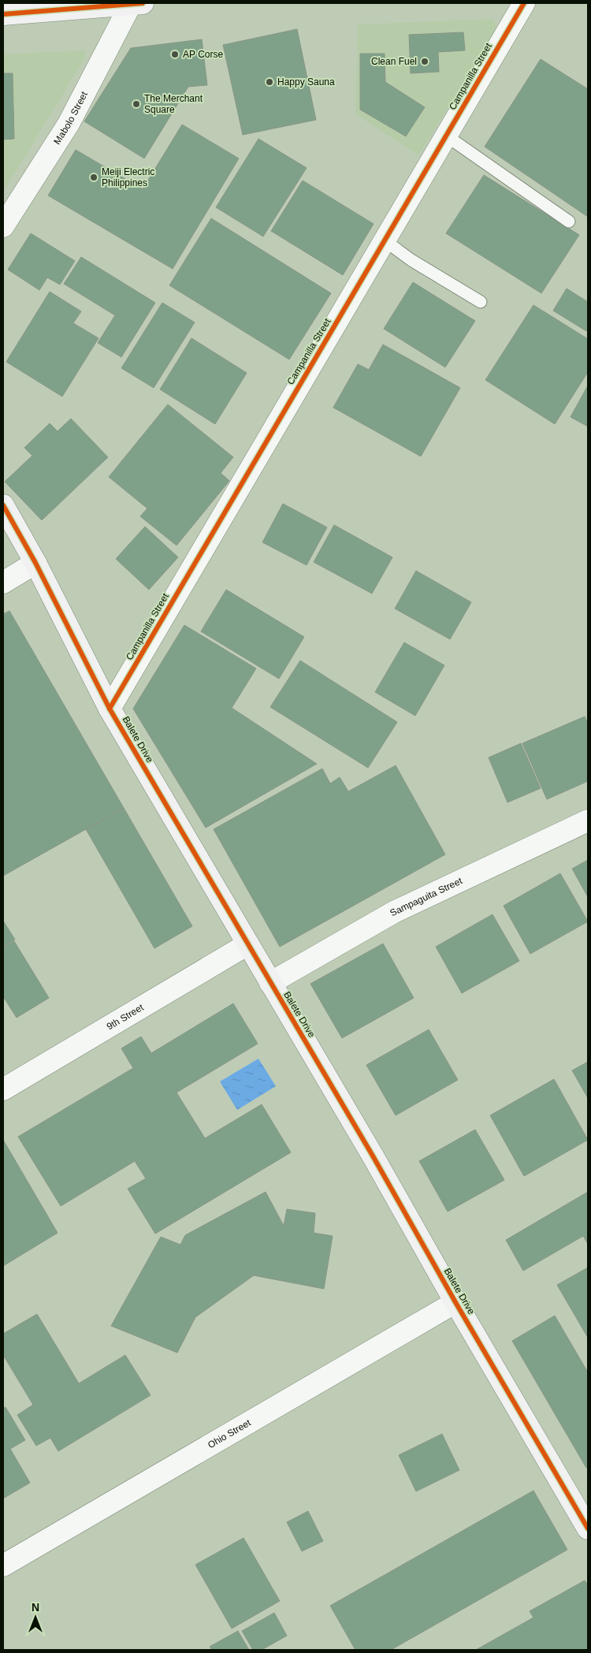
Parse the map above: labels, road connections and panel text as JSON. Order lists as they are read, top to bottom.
{
  "streets": {
    "street": [
      "Campanilla Street",
      "Mabolo Street",
      "Balete Drive",
      "Sampaguita Street",
      "9th Street",
      "Ohio Street"
    ]
  },
  "crossings": [
    ["Campanilla Street", "Balete Drive"],
    ["Balete Drive", "Sampaguita Street"],
    ["Balete Drive", "9th Street"],
    ["Balete Drive", "Ohio Street"]
  ],
  "places": [
    "AP Corse",
    "Clean Fuel",
    "Happy Sauna",
    "The Merchant Square",
    "Meiji Electric Philippines"
  ],
  "north": "top"
}
